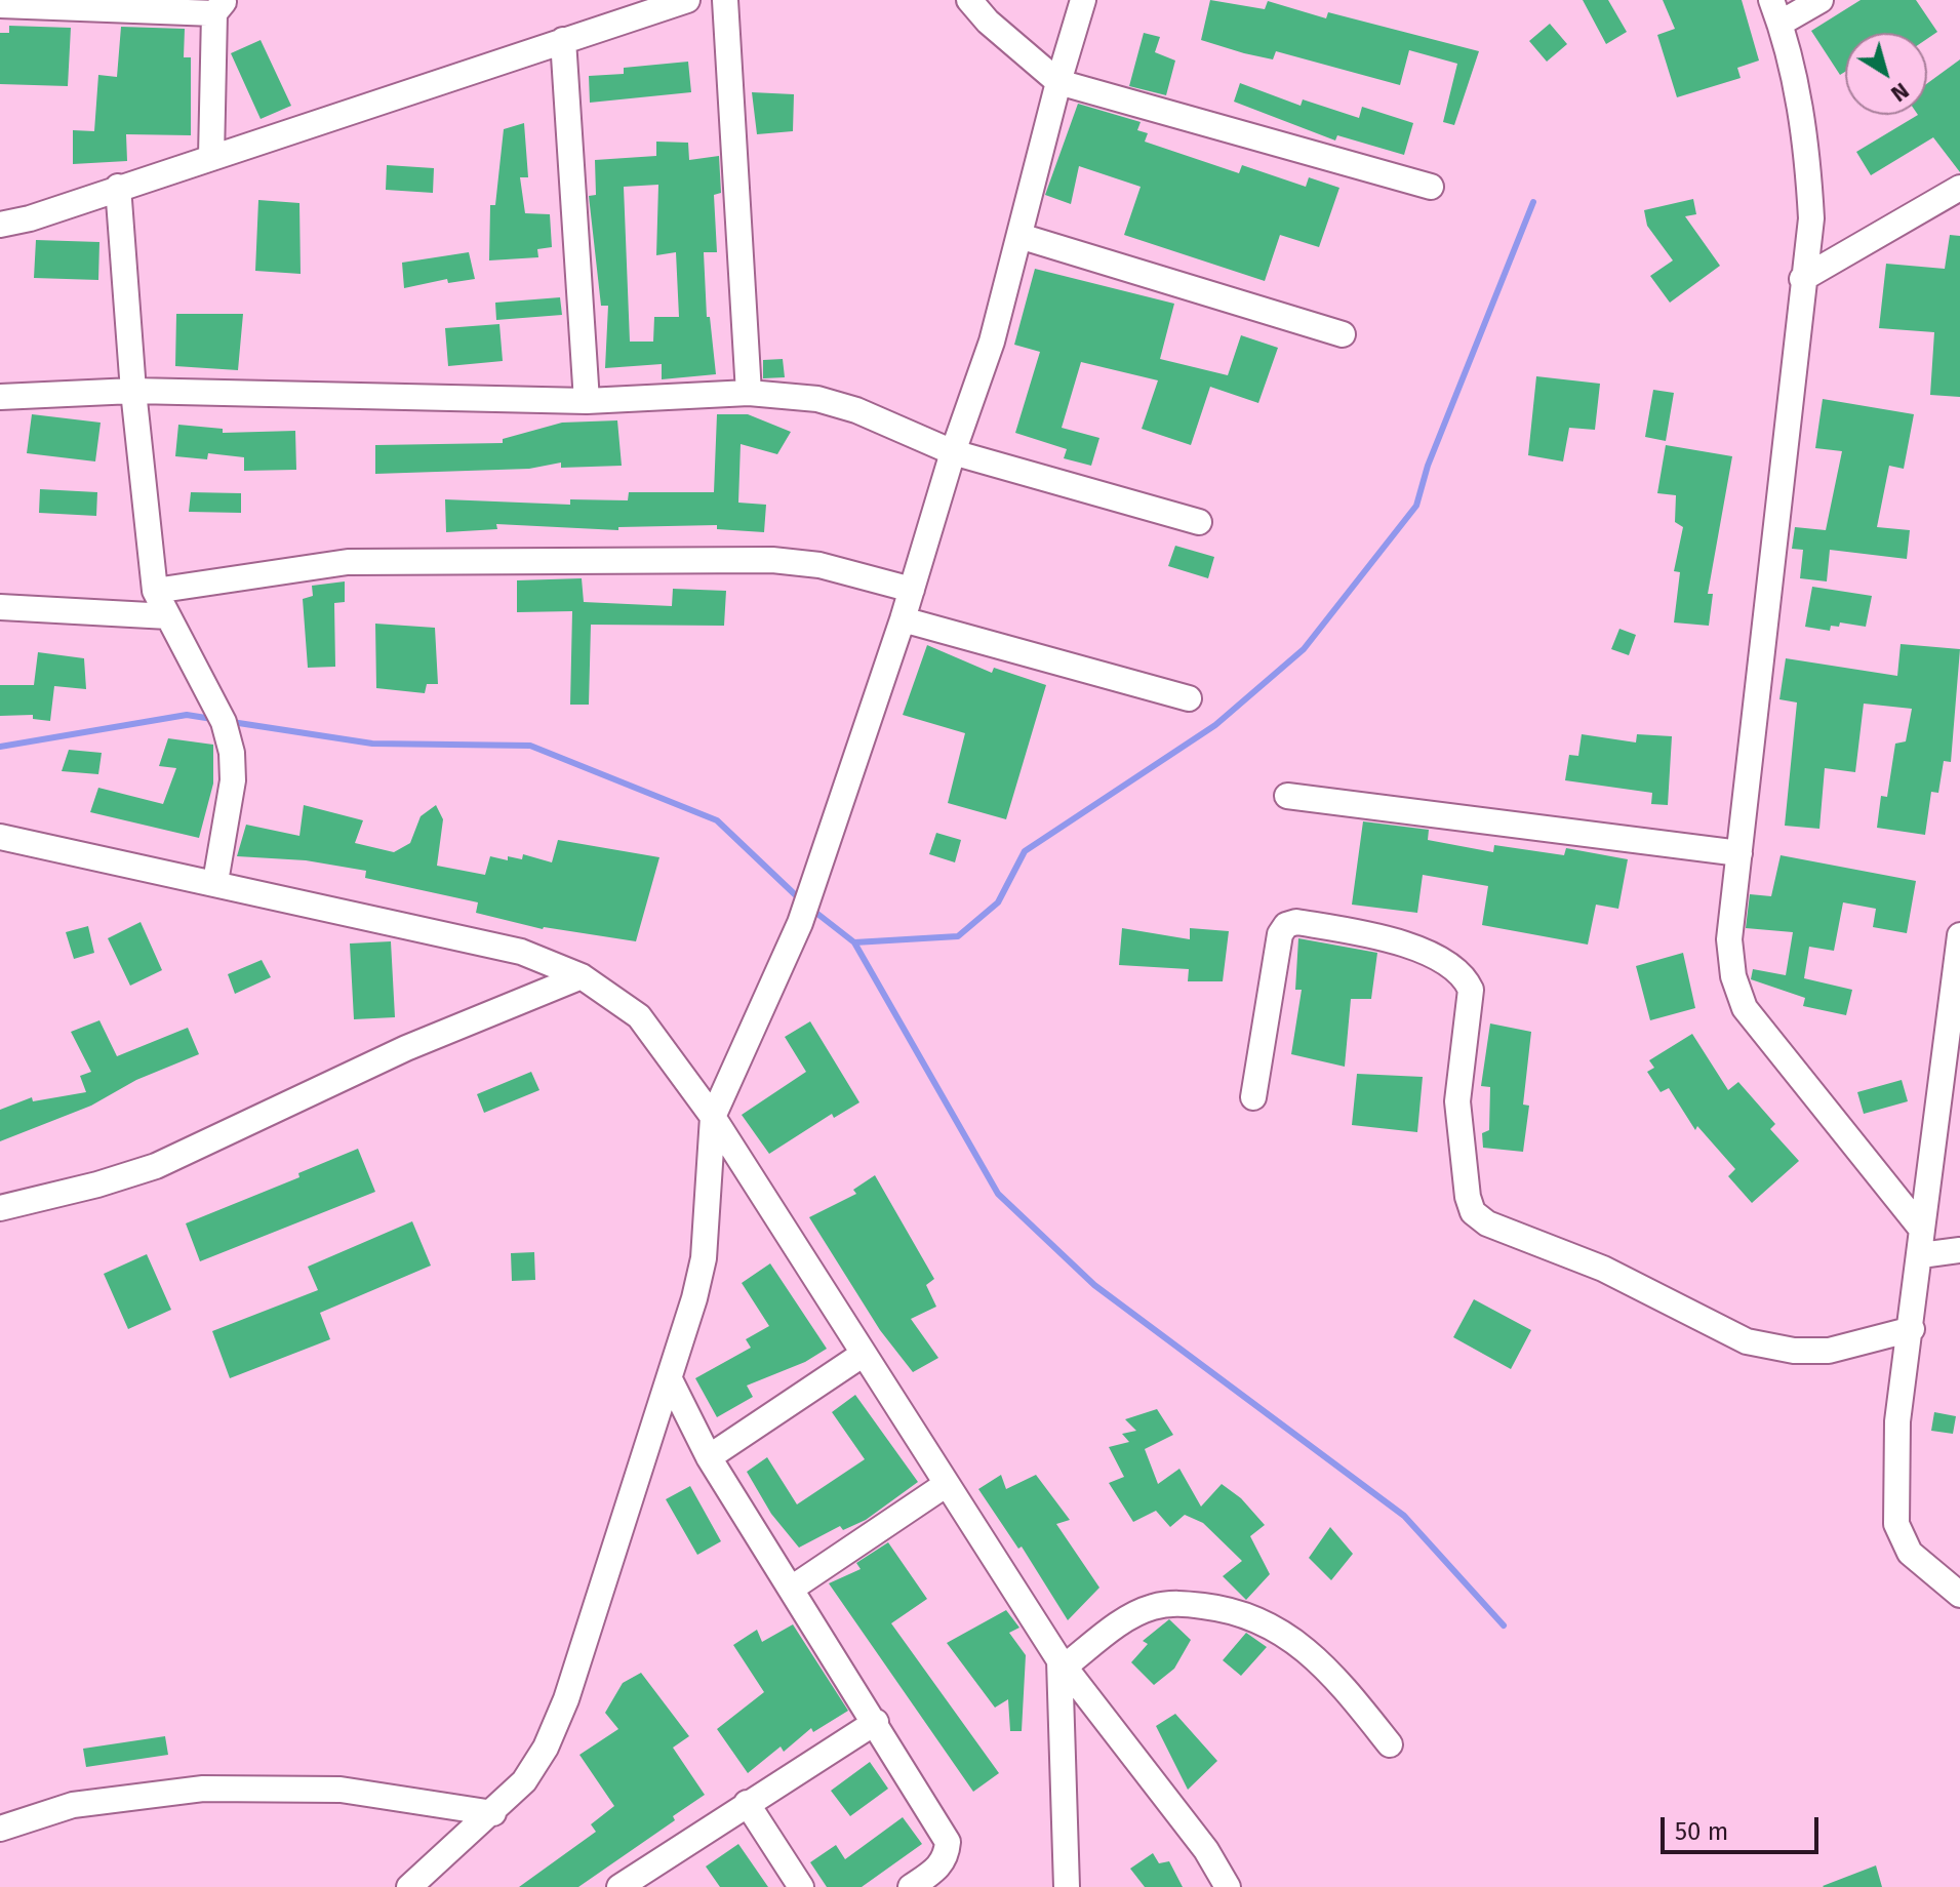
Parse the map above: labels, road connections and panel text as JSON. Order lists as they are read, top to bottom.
{
  "scale_bar": "50 m",
  "north": "bottom right"
}
